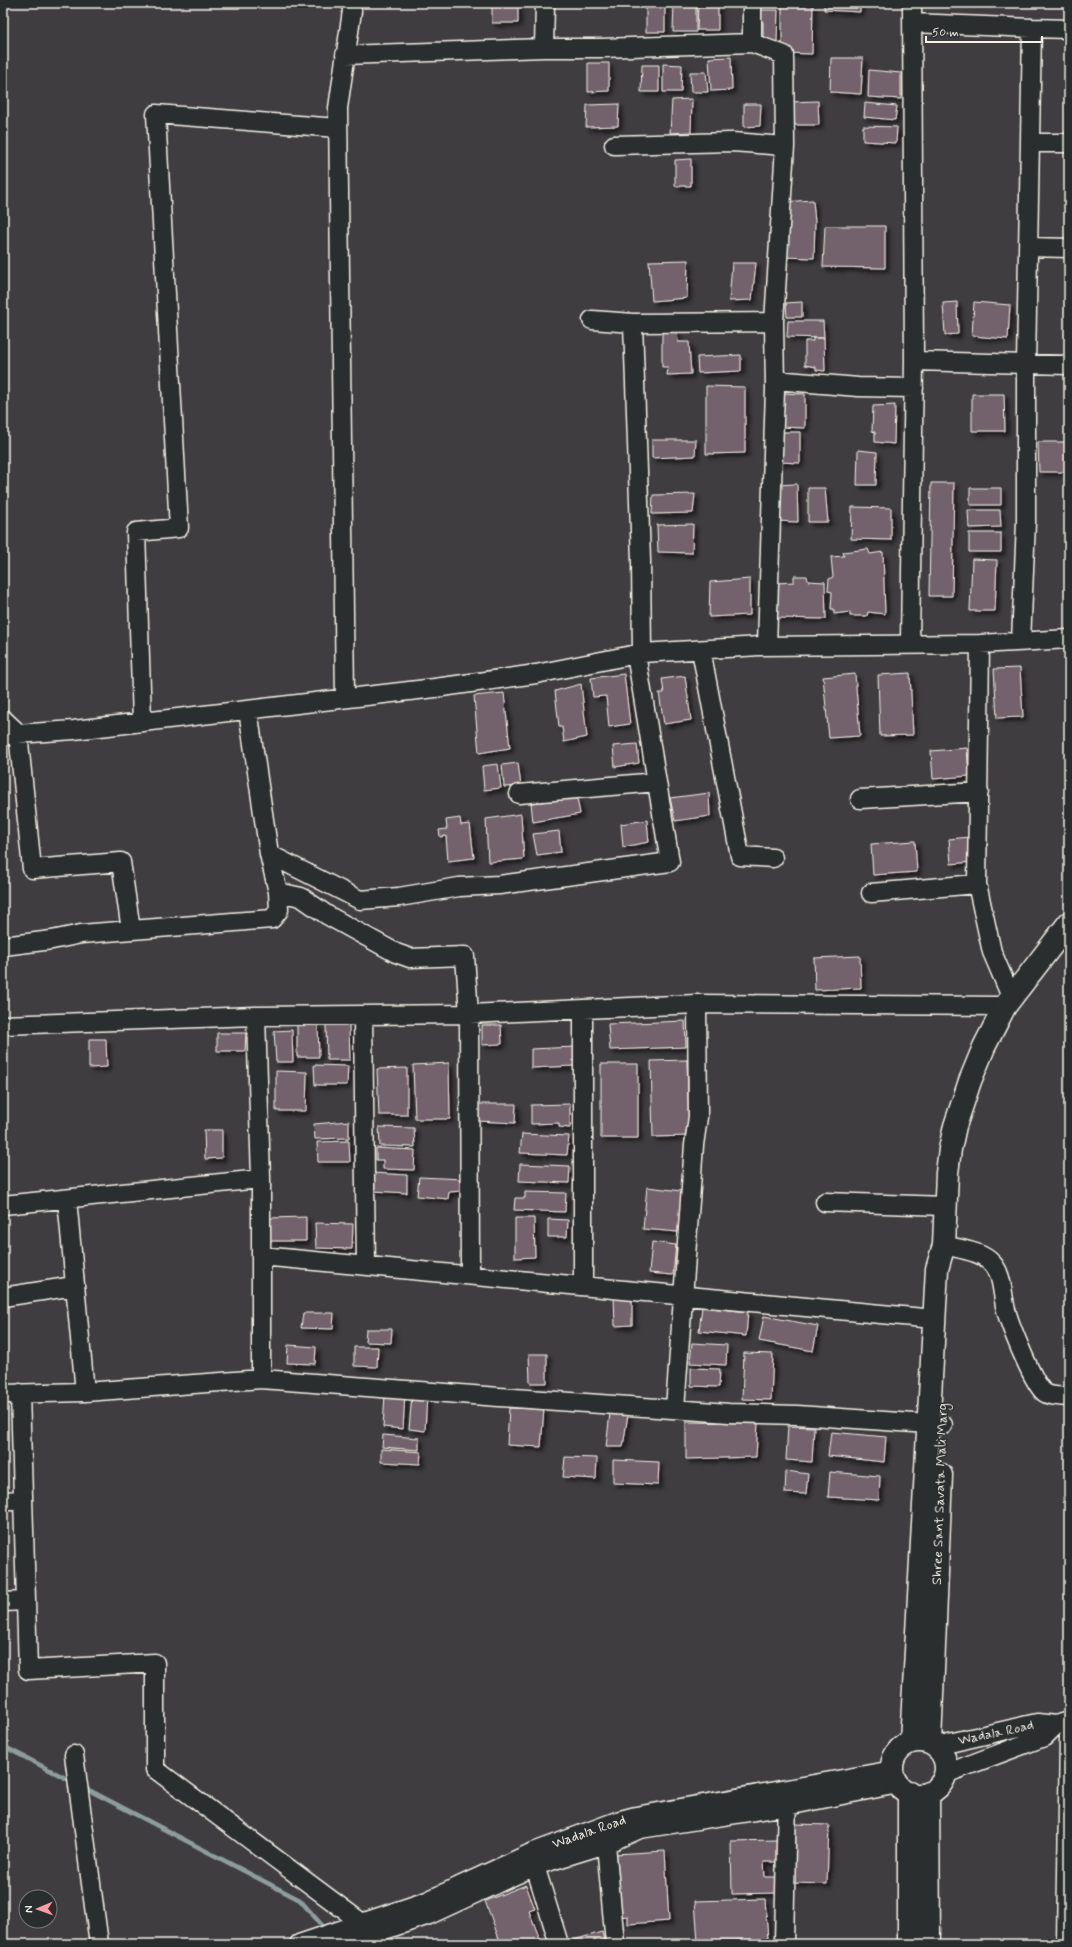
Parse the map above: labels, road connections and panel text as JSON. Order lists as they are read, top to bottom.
{
  "streets": {
    "main road": ["Shree Sant Savata Mali Marg"],
    "street": ["Wadala Road"]
  },
  "crossings": [
    ["Shree Sant Savata Mali Marg", "Wadala Road"]
  ],
  "scale_bar": "50 m",
  "north": "left"
}
